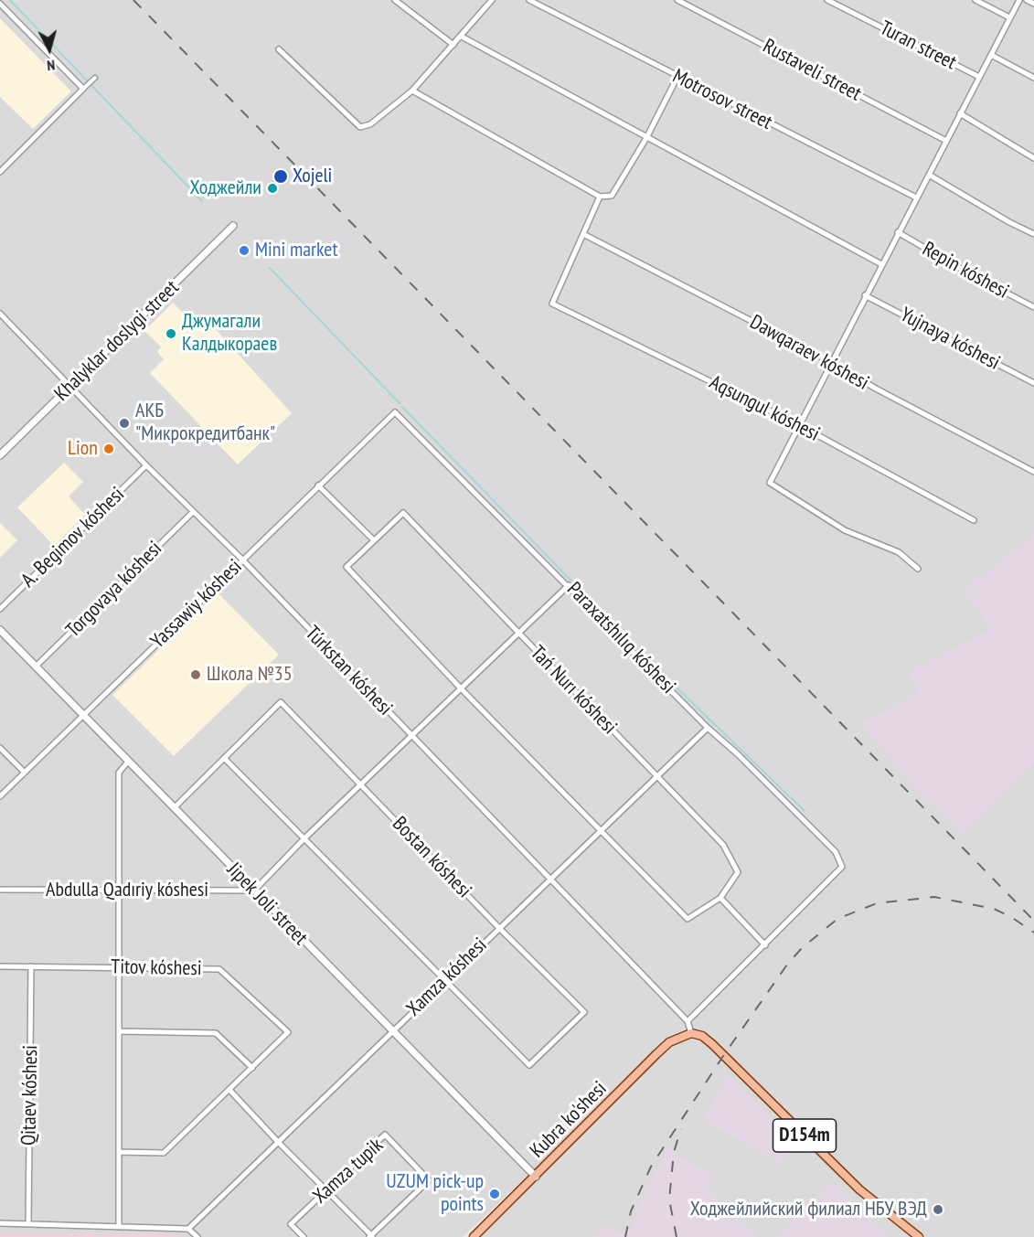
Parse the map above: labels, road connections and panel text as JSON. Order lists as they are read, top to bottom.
{
  "streets": {
    "main road": ["Kubra ko'shesi", "D154m"],
    "street": [
      "Turan street",
      "Rustaveli street",
      "Motrosov street",
      "Repin kóshesi",
      "Yujnaya kóshesi",
      "Khalyklar doslygi street",
      "Dawqaraev kóshesi",
      "Aqsungul kóshesi",
      "A. Begimov kóshesi",
      "Torgovaya kóshesi",
      "Yassawiy kóshesi",
      "Paraxatshılıq kóshesi",
      "Túrkstan kóshesi",
      "Tań Nurı kóshesi",
      "Bostan kóshesi",
      "Abdulla Qadıriy kóshesi",
      "Jipek Joli street",
      "Titov kóshesi",
      "Xamza kóshesi",
      "Qitaev kóshesi",
      "Xamza tupik"
    ]
  },
  "crossings": [
    ["Khalyklar doslygi street", "Túrkstan kóshesi"],
    ["Dawqaraev kóshesi", "Aqsungul kóshesi"],
    ["A. Begimov kóshesi", "Túrkstan kóshesi"],
    ["Torgovaya kóshesi", "Túrkstan kóshesi"],
    ["Torgovaya kóshesi", "Jipek Joli street"],
    ["Yassawiy kóshesi", "Paraxatshılıq kóshesi"],
    ["Yassawiy kóshesi", "Túrkstan kóshesi"],
    ["Yassawiy kóshesi", "Jipek Joli street"],
    ["Paraxatshılıq kóshesi", "Xamza kóshesi"],
    ["Túrkstan kóshesi", "Xamza kóshesi"],
    ["Túrkstan kóshesi", "Kubra ko'shesi"],
    ["Túrkstan kóshesi", "D154m"],
    ["Tań Nurı kóshesi", "Xamza kóshesi"],
    ["Bostan kóshesi", "Xamza kóshesi"],
    ["Abdulla Qadıriy kóshesi", "Jipek Joli street"],
    ["Jipek Joli street", "Xamza kóshesi"],
    ["Jipek Joli street", "Kubra ko'shesi"],
    ["Titov kóshesi", "Qitaev kóshesi"],
    ["Kubra ko'shesi", "D154m"]
  ],
  "places": [
    "Xojeli",
    "Ходжейли",
    "Mini market",
    "Джумагали Калдыкораев",
    "АКБ \"Микрокредитбанк\"",
    "Lion",
    "Школа №35",
    "UZUM pick-up points",
    "Ходжейлийский филиал НБУ ВЭД"
  ],
  "north": "bottom"
}
